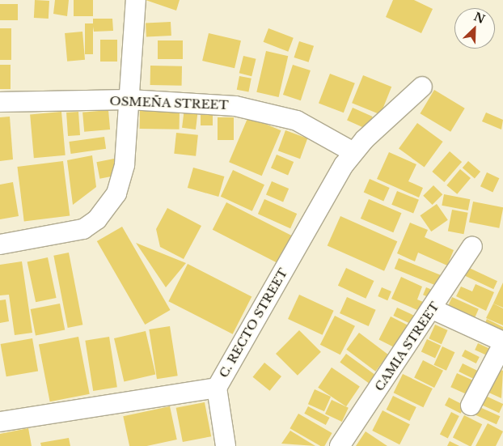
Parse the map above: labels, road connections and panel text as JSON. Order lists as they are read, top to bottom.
{
  "streets": {
    "street": ["OSMEÑA STREET", "C. RECTO STREET", "CAMIA STREET"]
  },
  "crossings": [
    ["OSMEÑA STREET", "C. RECTO STREET"]
  ],
  "north": "top right"
}
